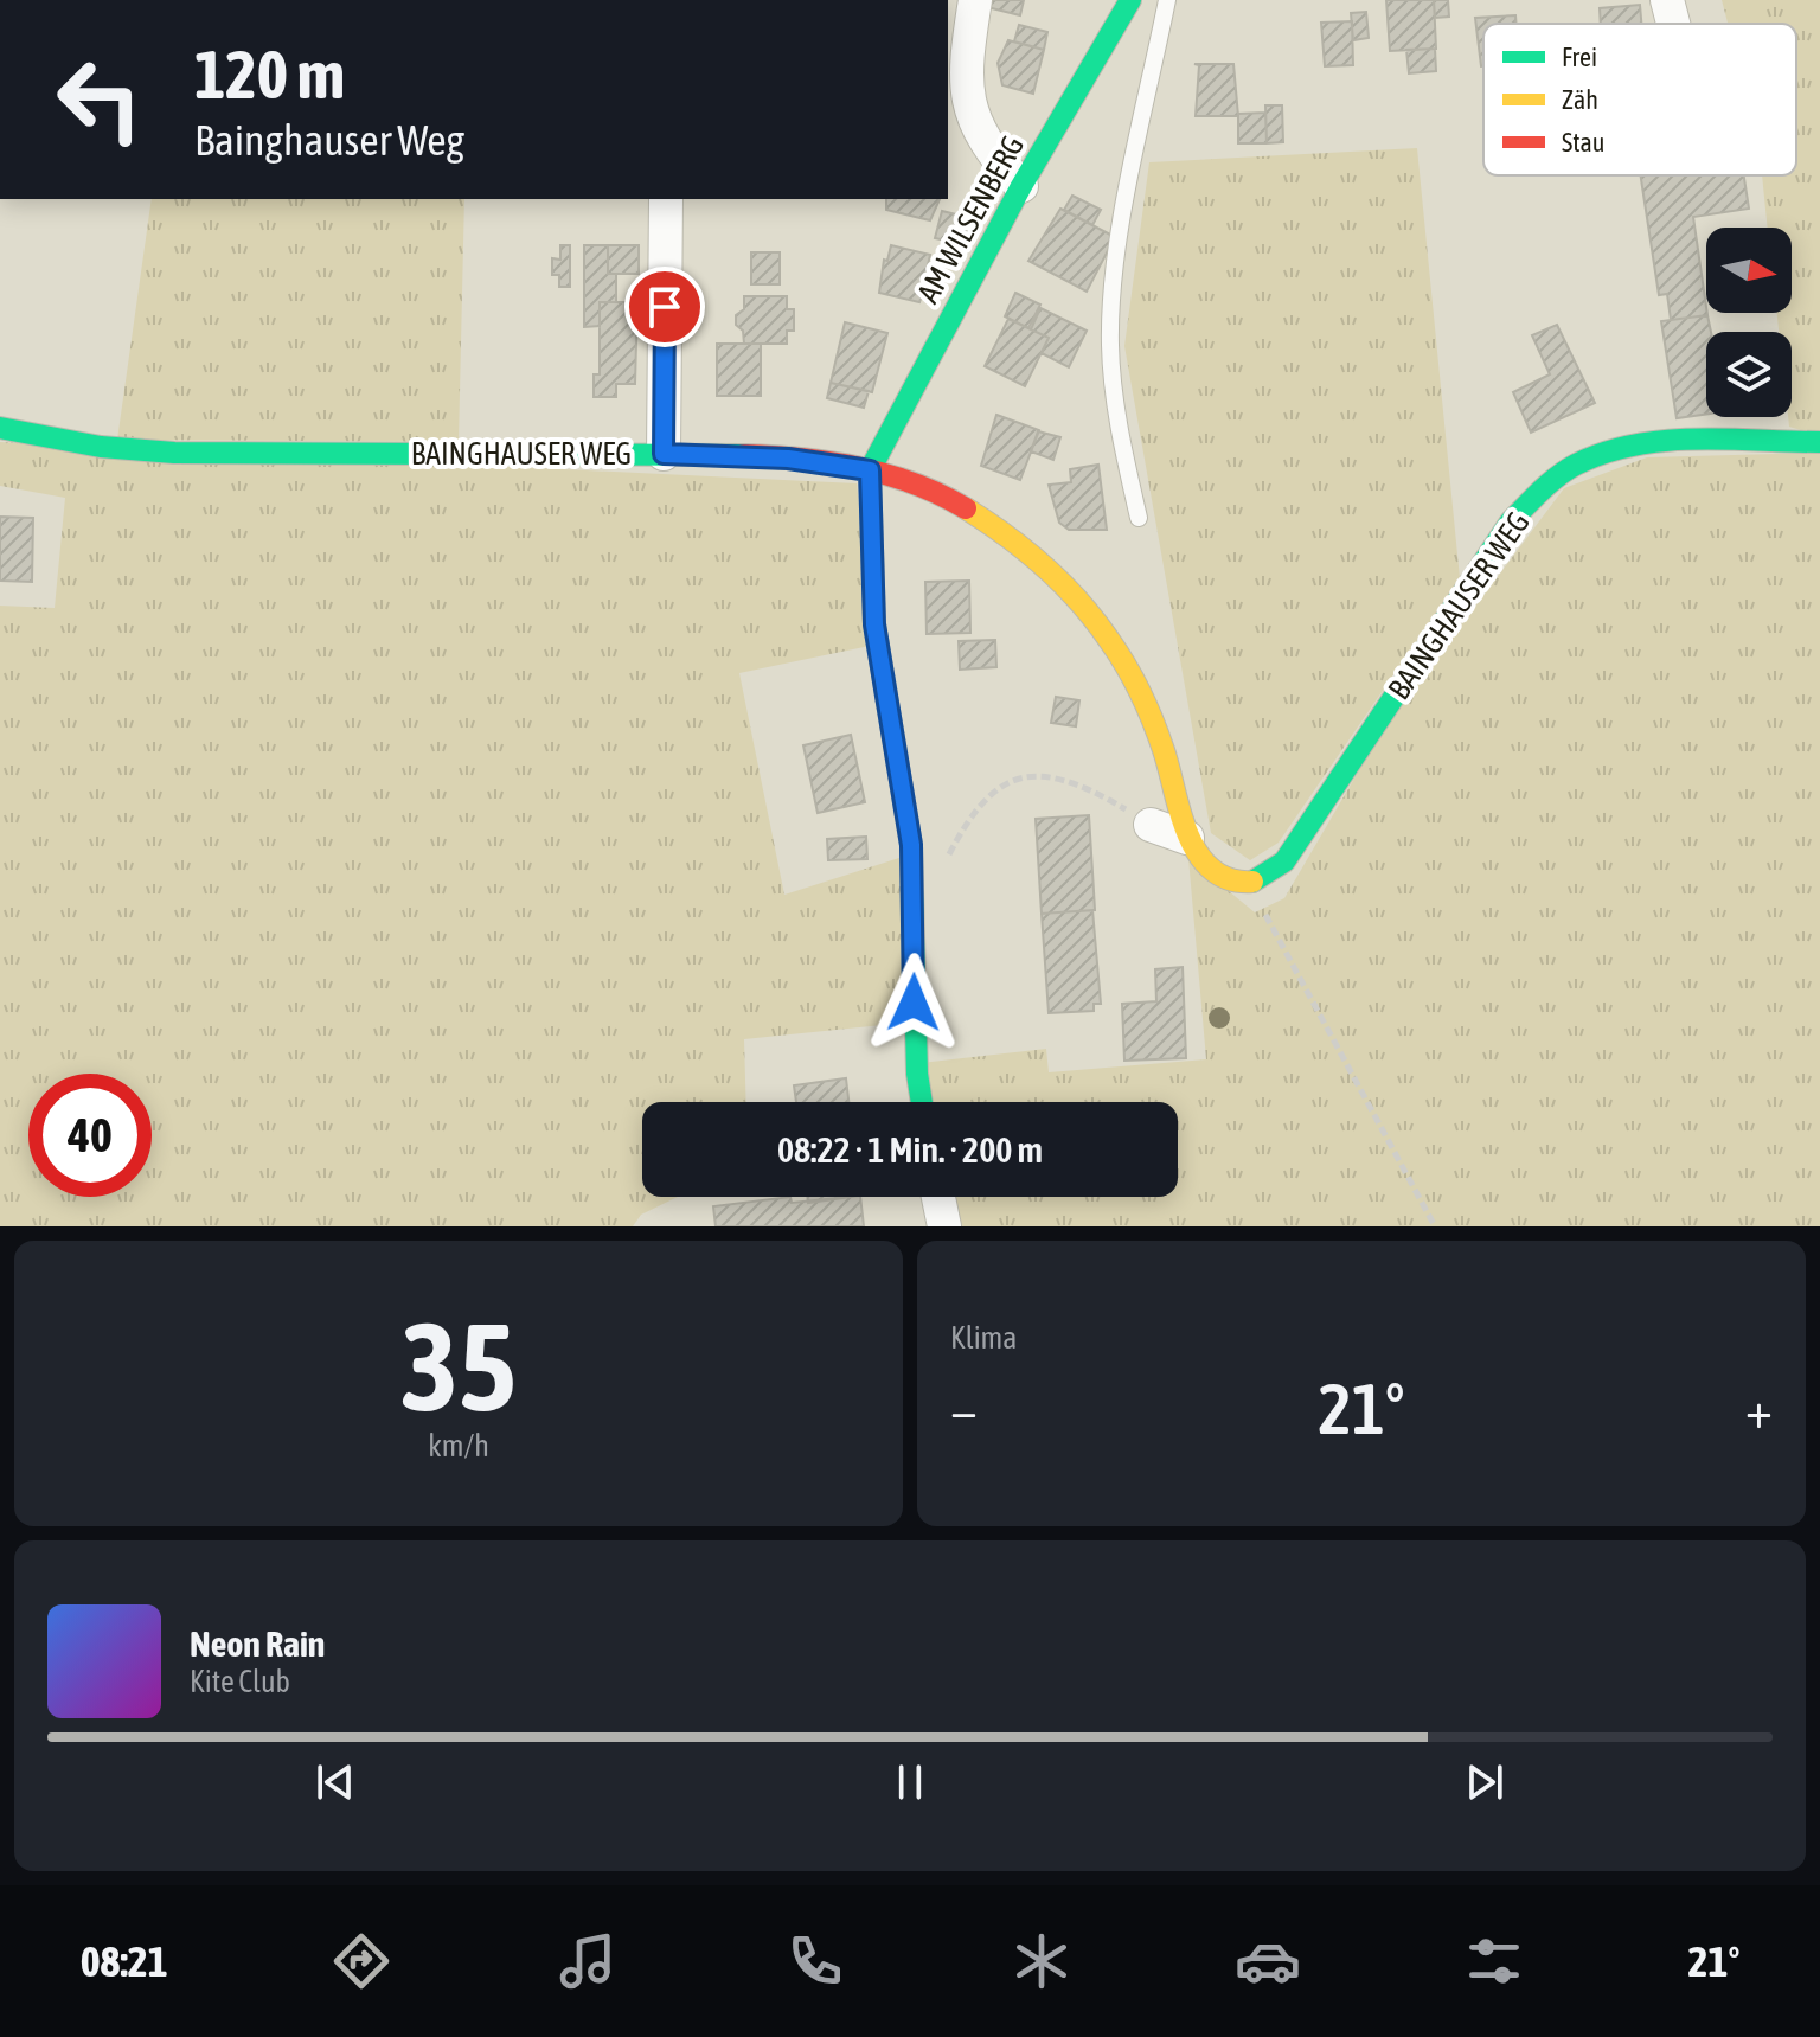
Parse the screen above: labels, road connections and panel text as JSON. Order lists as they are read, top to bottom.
{
  "streets": {
    "street": ["AM WILSENBERG", "BAINGHAUSER WEG"]
  },
  "crossings": [
    ["AM WILSENBERG", "BAINGHAUSER WEG"]
  ],
  "legend": ["Frei", "Zäh", "Stau"],
  "north": "right",
  "page": {
    "turn": ["120 m", "Bainghauser Weg"],
    "limit": "40",
    "trip": "08:22 · 1 Min. · 200 m",
    "tile": [
      ["35", "km/h"],
      "Klima"
    ],
    "heat": ["−", "21°", "+"],
    "song": ["Neon Rain", "Kite Club"],
    "tabs": ["08:21", "21°"]
  }
}
